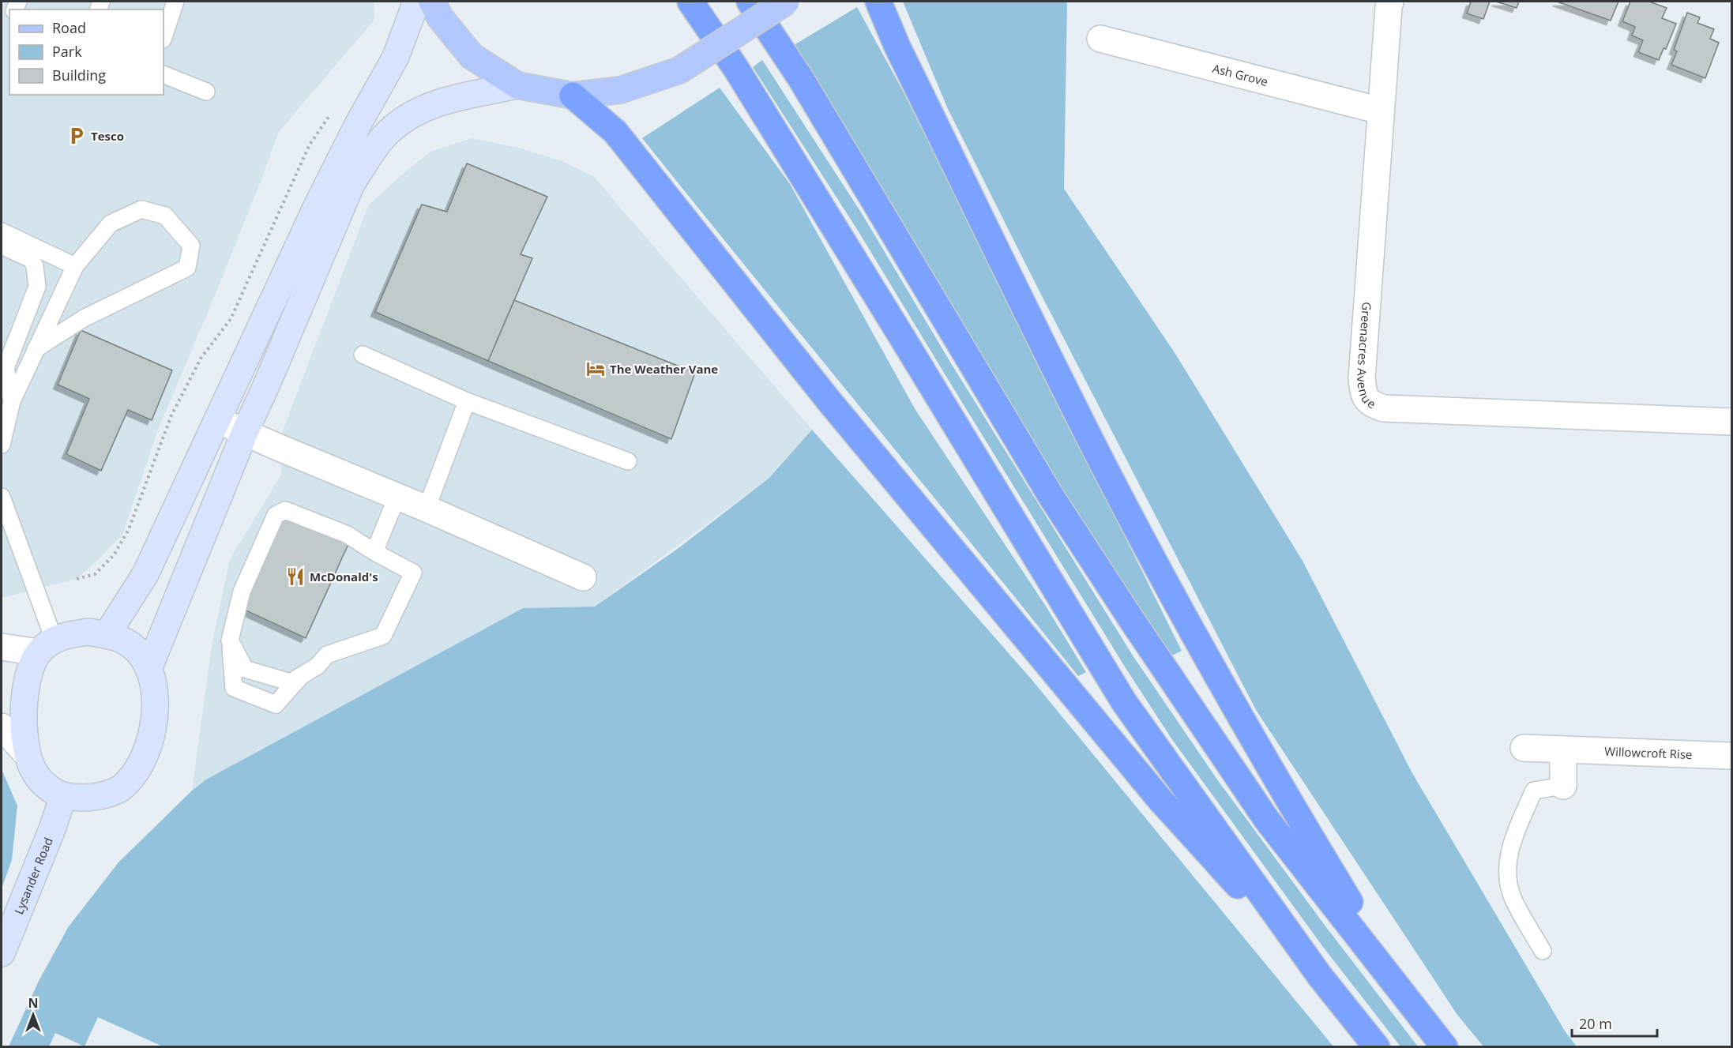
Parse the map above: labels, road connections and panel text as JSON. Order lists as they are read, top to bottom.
{
  "streets": {
    "street": [
      "Ash Grove",
      "Greenacres Avenue",
      "Willowcroft Rise",
      "Lysander Road"
    ]
  },
  "crossings": [
    ["Ash Grove", "Greenacres Avenue"]
  ],
  "places": {
    "parking": ["Tesco"],
    "hotel": ["The Weather Vane"],
    "restaurant": ["McDonald's"]
  },
  "legend": ["Road", "Park", "Building"],
  "scale_bar": "20 m",
  "north": "top"
}
